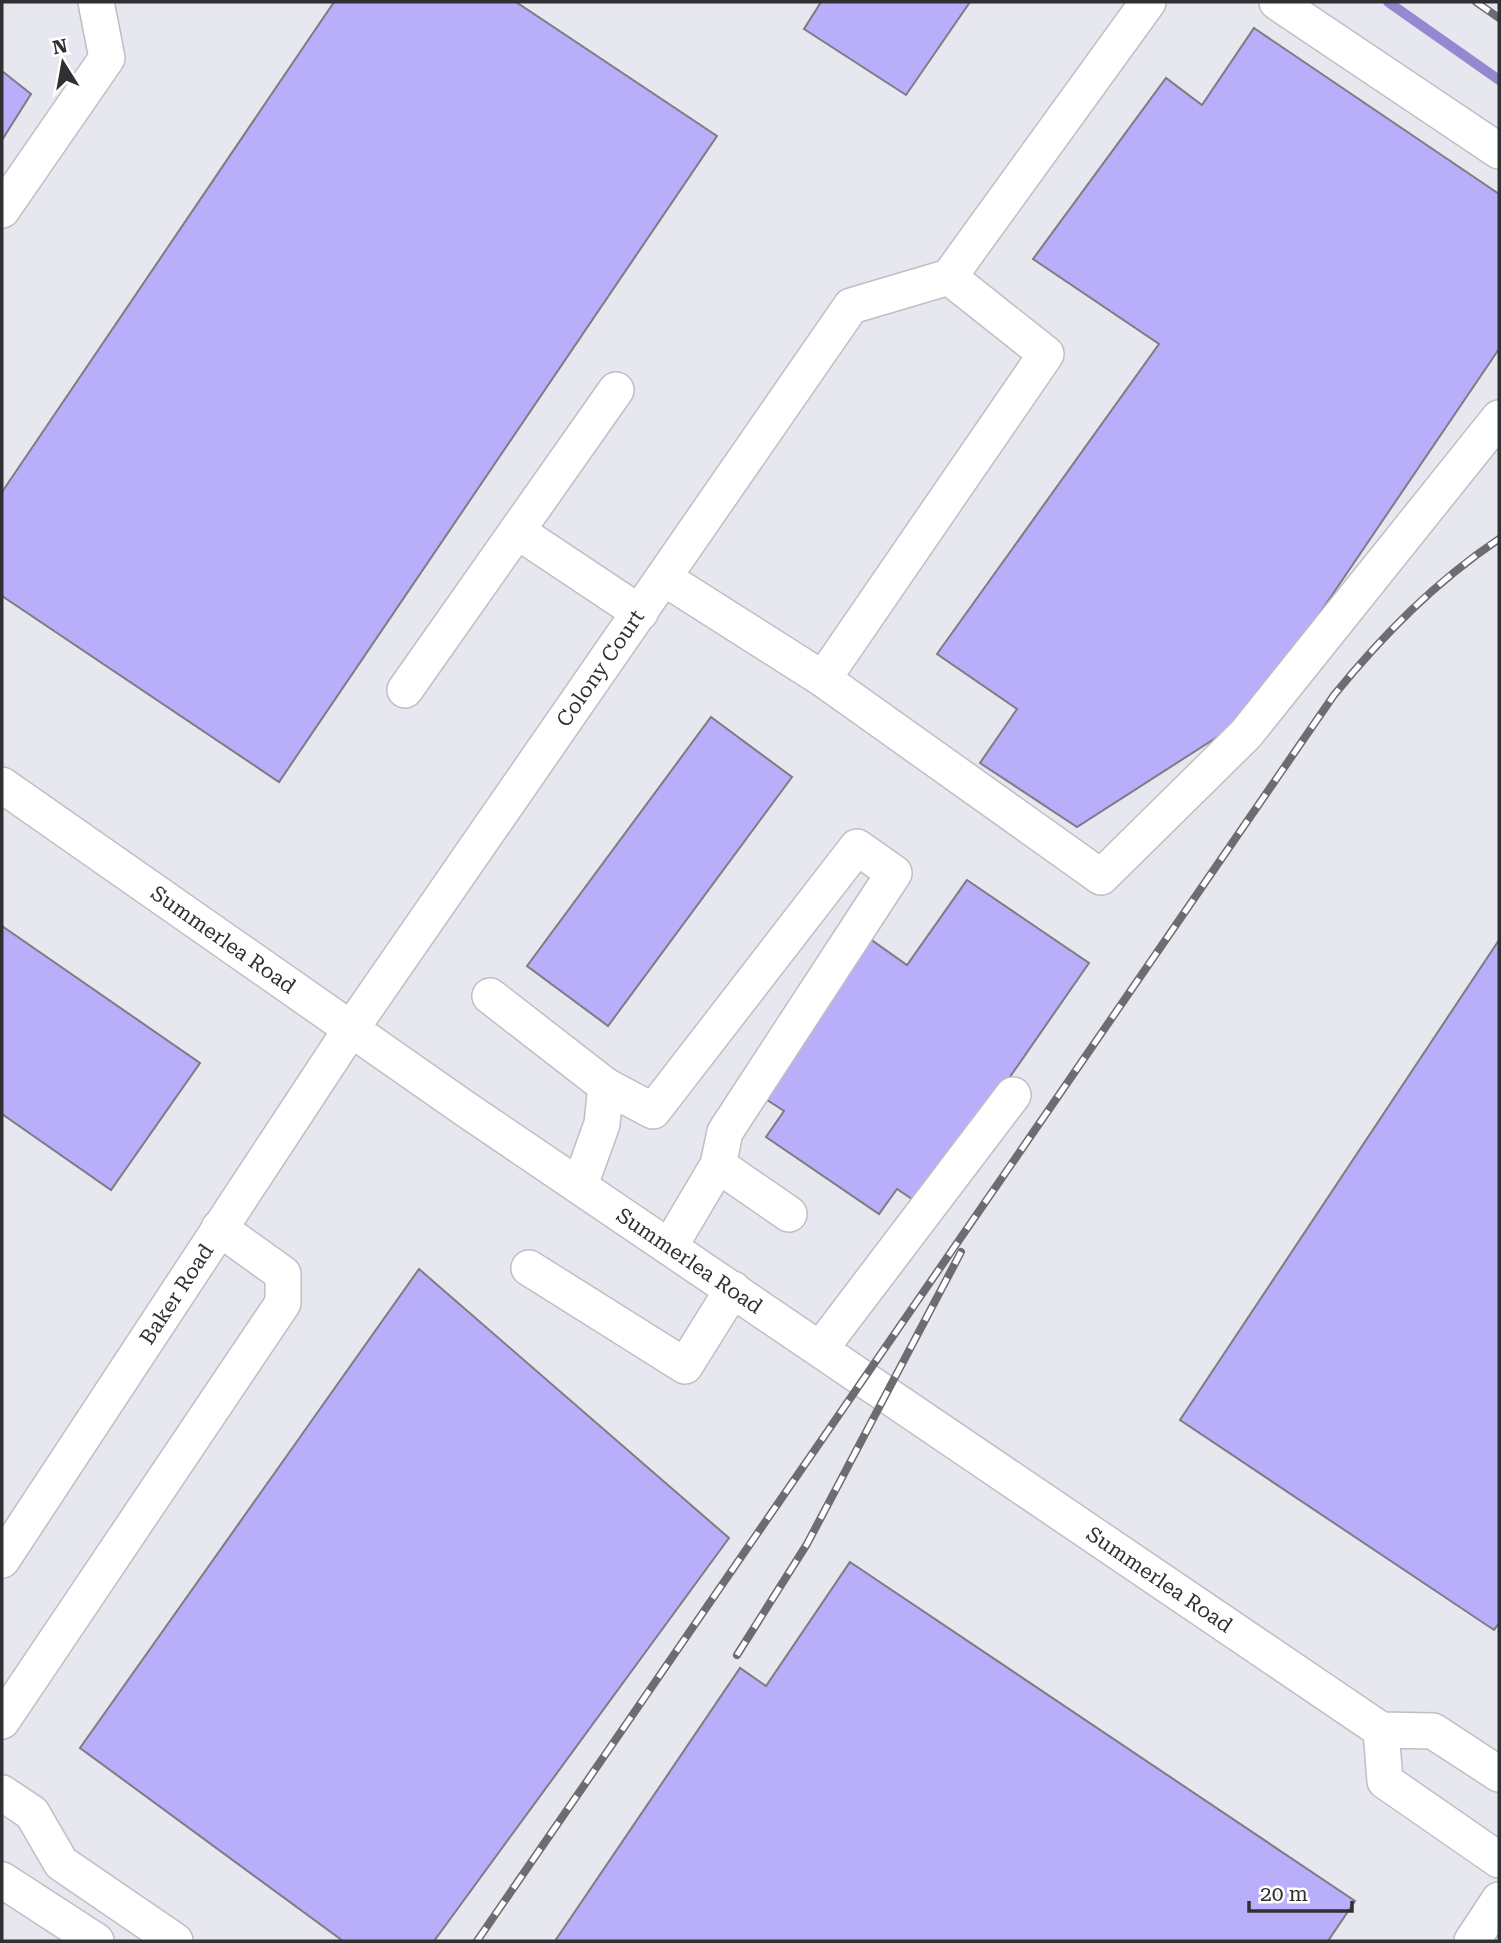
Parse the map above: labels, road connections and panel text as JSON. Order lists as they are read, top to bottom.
{
  "streets": {
    "street": ["Colony Court", "Summerlea Road", "Baker Road"]
  },
  "crossings": [
    ["Colony Court", "Summerlea Road"],
    ["Colony Court", "Baker Road"],
    ["Summerlea Road", "Baker Road"]
  ],
  "scale_bar": "20 m",
  "north": "top"
}
